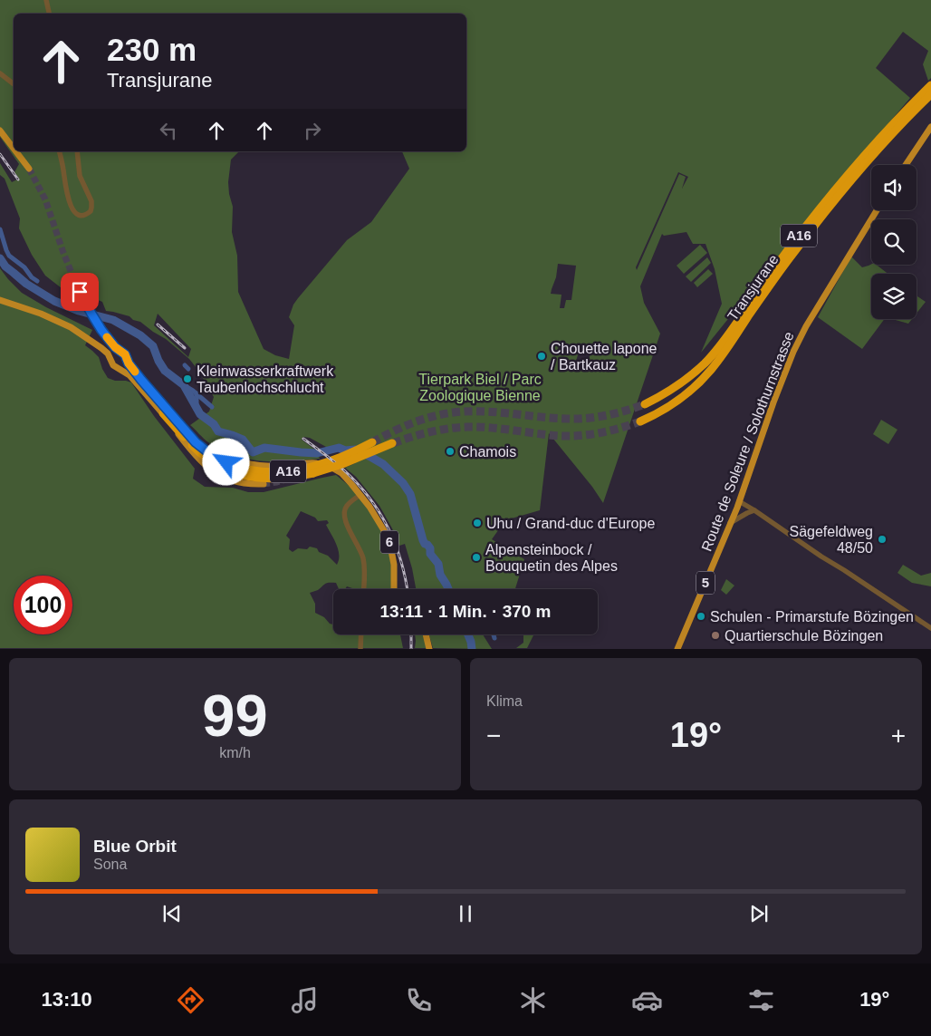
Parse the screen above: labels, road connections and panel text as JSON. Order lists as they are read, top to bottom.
{
  "streets": {
    "highway": ["A16", "Transjurane"],
    "main road": ["Route de Soleure / Solothurnstrasse", "6", "5"]
  },
  "crossings": [
    ["A16", "6"]
  ],
  "parks": ["Tierpark Biel / Parc Zoologique Bienne"],
  "places": [
    "Chouette lapone / Bartkauz",
    "Kleinwasserkraftwerk Taubenlochschlucht",
    "Chamois",
    "Uhu / Grand-duc d'Europe",
    "Sägefeldweg 48/50",
    "Alpensteinbock / Bouquetin des Alpes",
    "Schulen - Primarstufe Bözingen",
    "Quartierschule Bözingen"
  ],
  "page": {
    "turn": ["230 m", "Transjurane"],
    "limit": "100",
    "trip": "13:11 · 1 Min. · 370 m",
    "tile": [
      ["99", "km/h"],
      "Klima"
    ],
    "heat": ["−", "19°", "+"],
    "song": ["Blue Orbit", "Sona"],
    "tabs": ["13:10", "19°"]
  }
}
